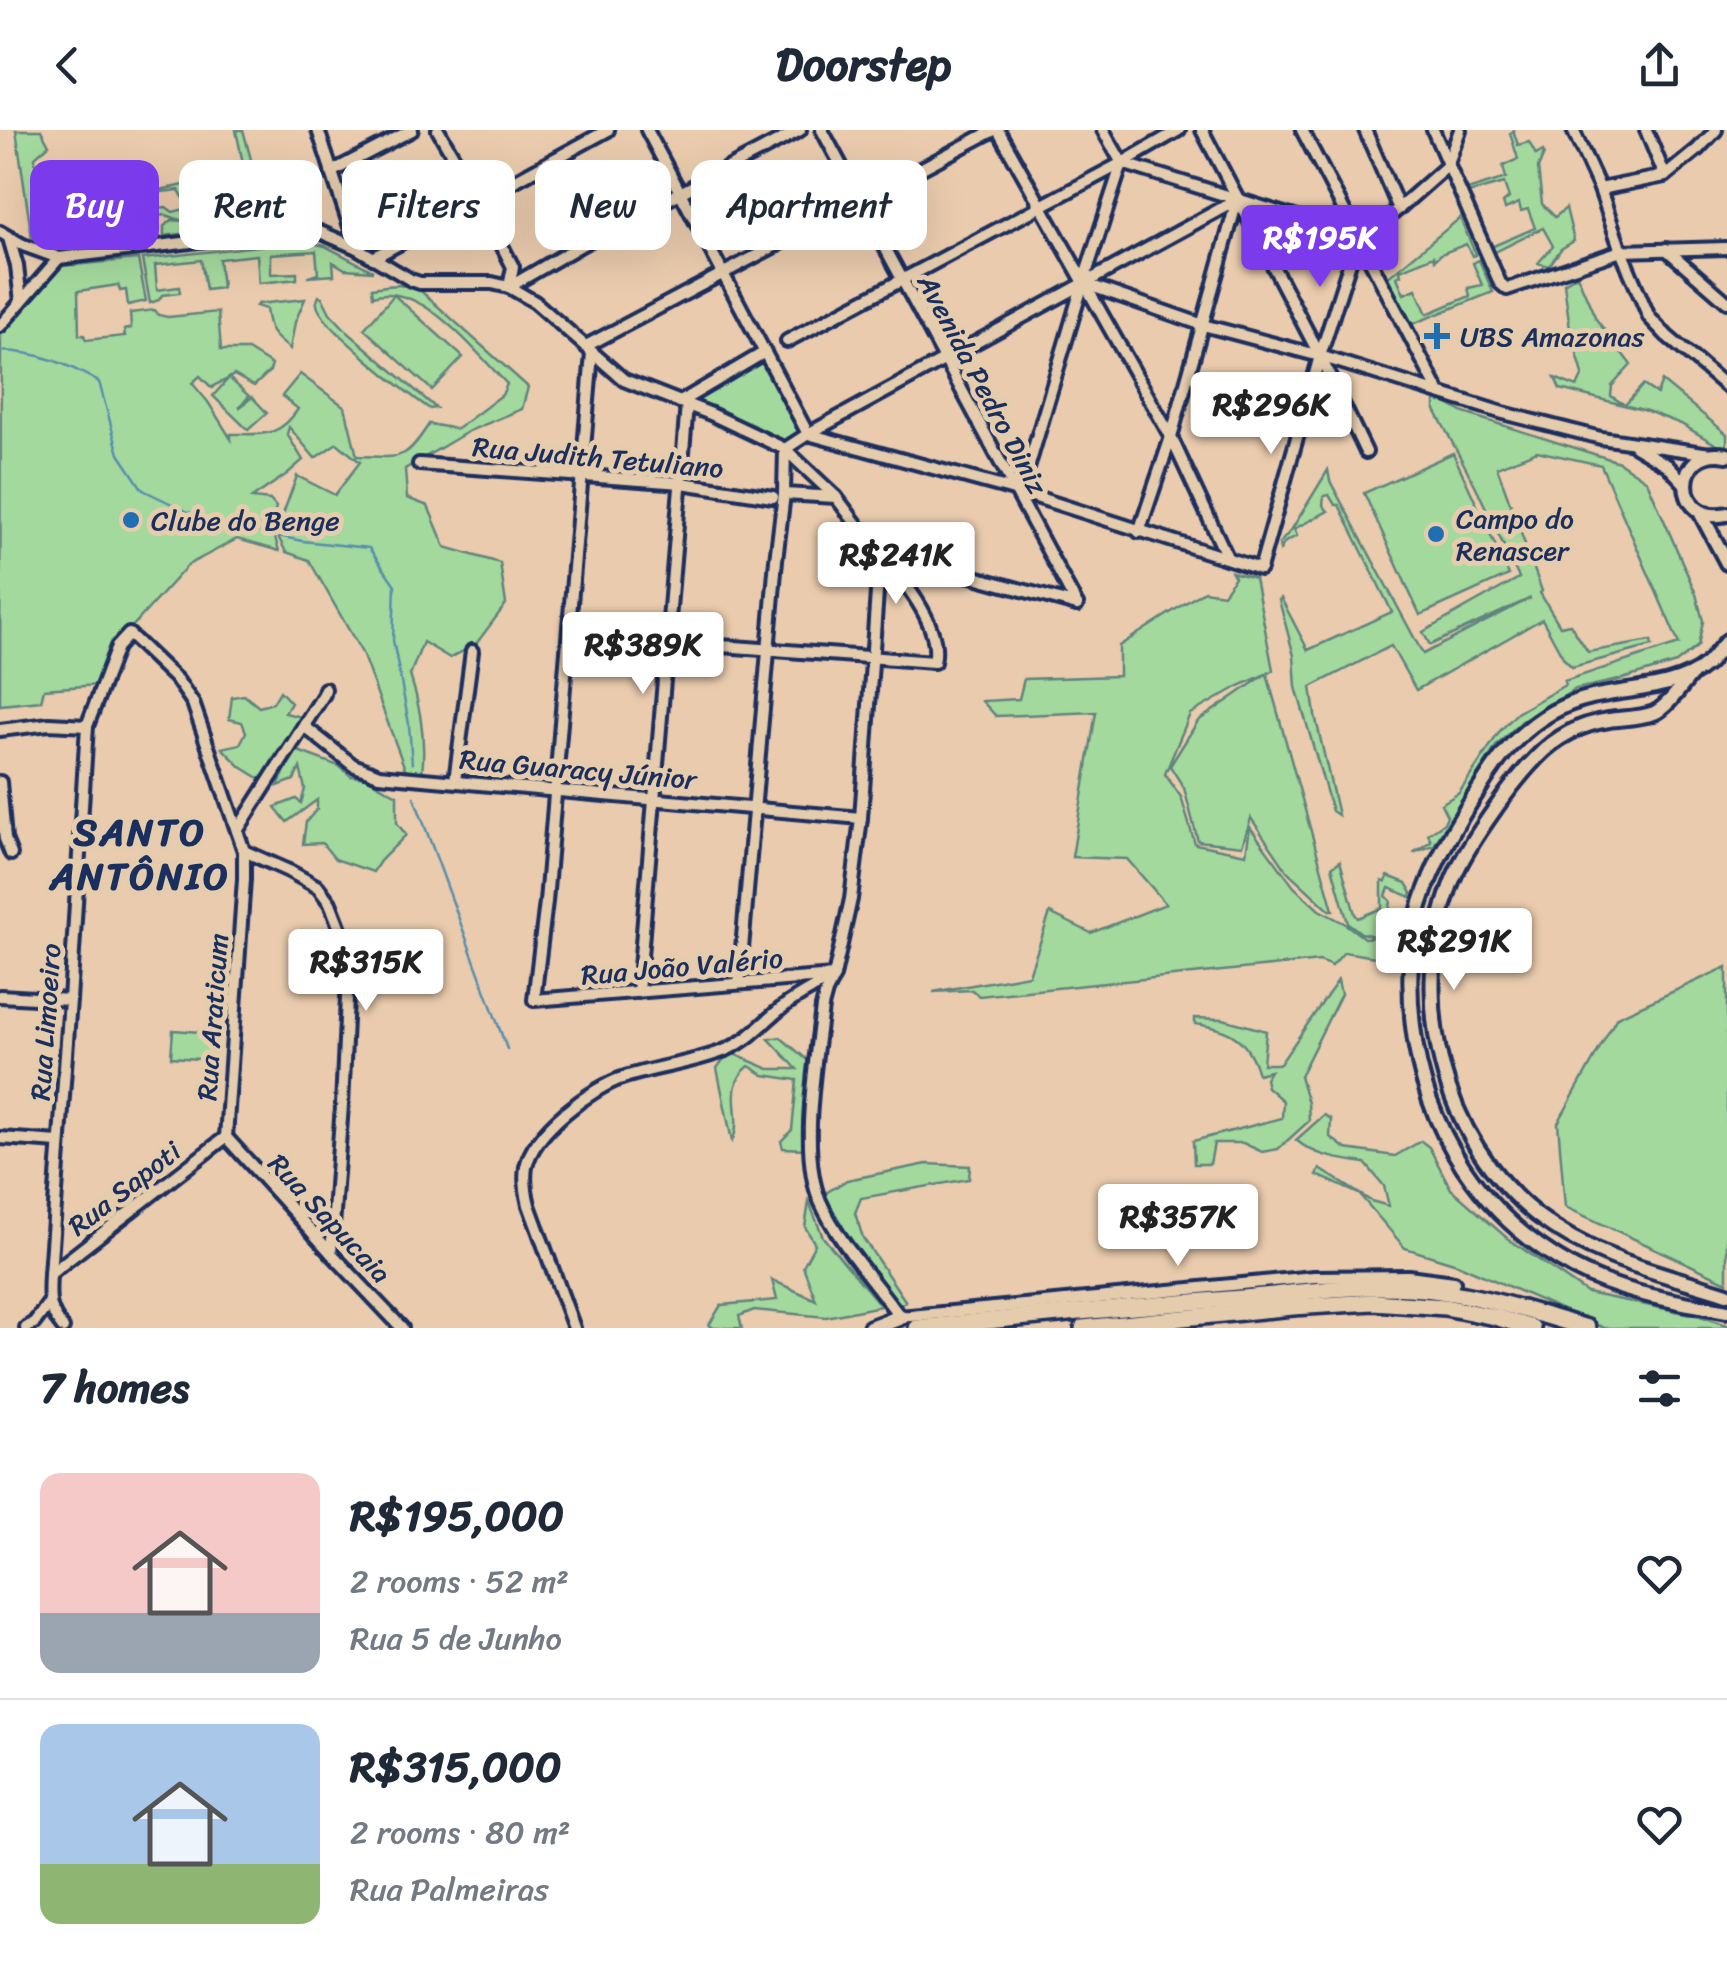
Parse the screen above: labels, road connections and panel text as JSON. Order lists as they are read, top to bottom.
{
  "streets": {
    "street": [
      "Avenida Pedro Diniz",
      "Rua Judith Tetuliano",
      "Rua Guaracy Júnior",
      "Rua João Valério",
      "Rua Araticum",
      "Rua Limoeiro",
      "Rua Sapoti",
      "Rua Sapucaia"
    ]
  },
  "crossings": [
    ["Rua Guaracy Júnior", "Rua João Valério"],
    ["Rua Araticum", "Rua Limoeiro"],
    ["Rua Araticum", "Rua Sapoti"],
    ["Rua Araticum", "Rua Sapucaia"],
    ["Rua Limoeiro", "Rua Sapoti"],
    ["Rua Sapoti", "Rua Sapucaia"]
  ],
  "districts": ["SANTO ANTÔNIO"],
  "places": {
    "health": ["UBS Amazonas"],
    "other": ["Clube do Benge", "Campo do Renascer"]
  },
  "page": {
    "header": "Doorstep",
    "chip": [
      "Buy",
      "Rent",
      "Filters",
      "New",
      "Apartment"
    ],
    "price": [
      "R$195K",
      "R$296K",
      "R$241K",
      "R$389K",
      "R$291K",
      "R$315K",
      "R$357K"
    ],
    "heading": "7 homes",
    "list": [
      {
        "name": "R$195,000",
        "note": "2 rooms · 52 m² · Rua 5 de Junho"
      },
      {
        "name": "R$315,000",
        "note": "2 rooms · 80 m² · Rua Palmeiras"
      }
    ]
  }
}
